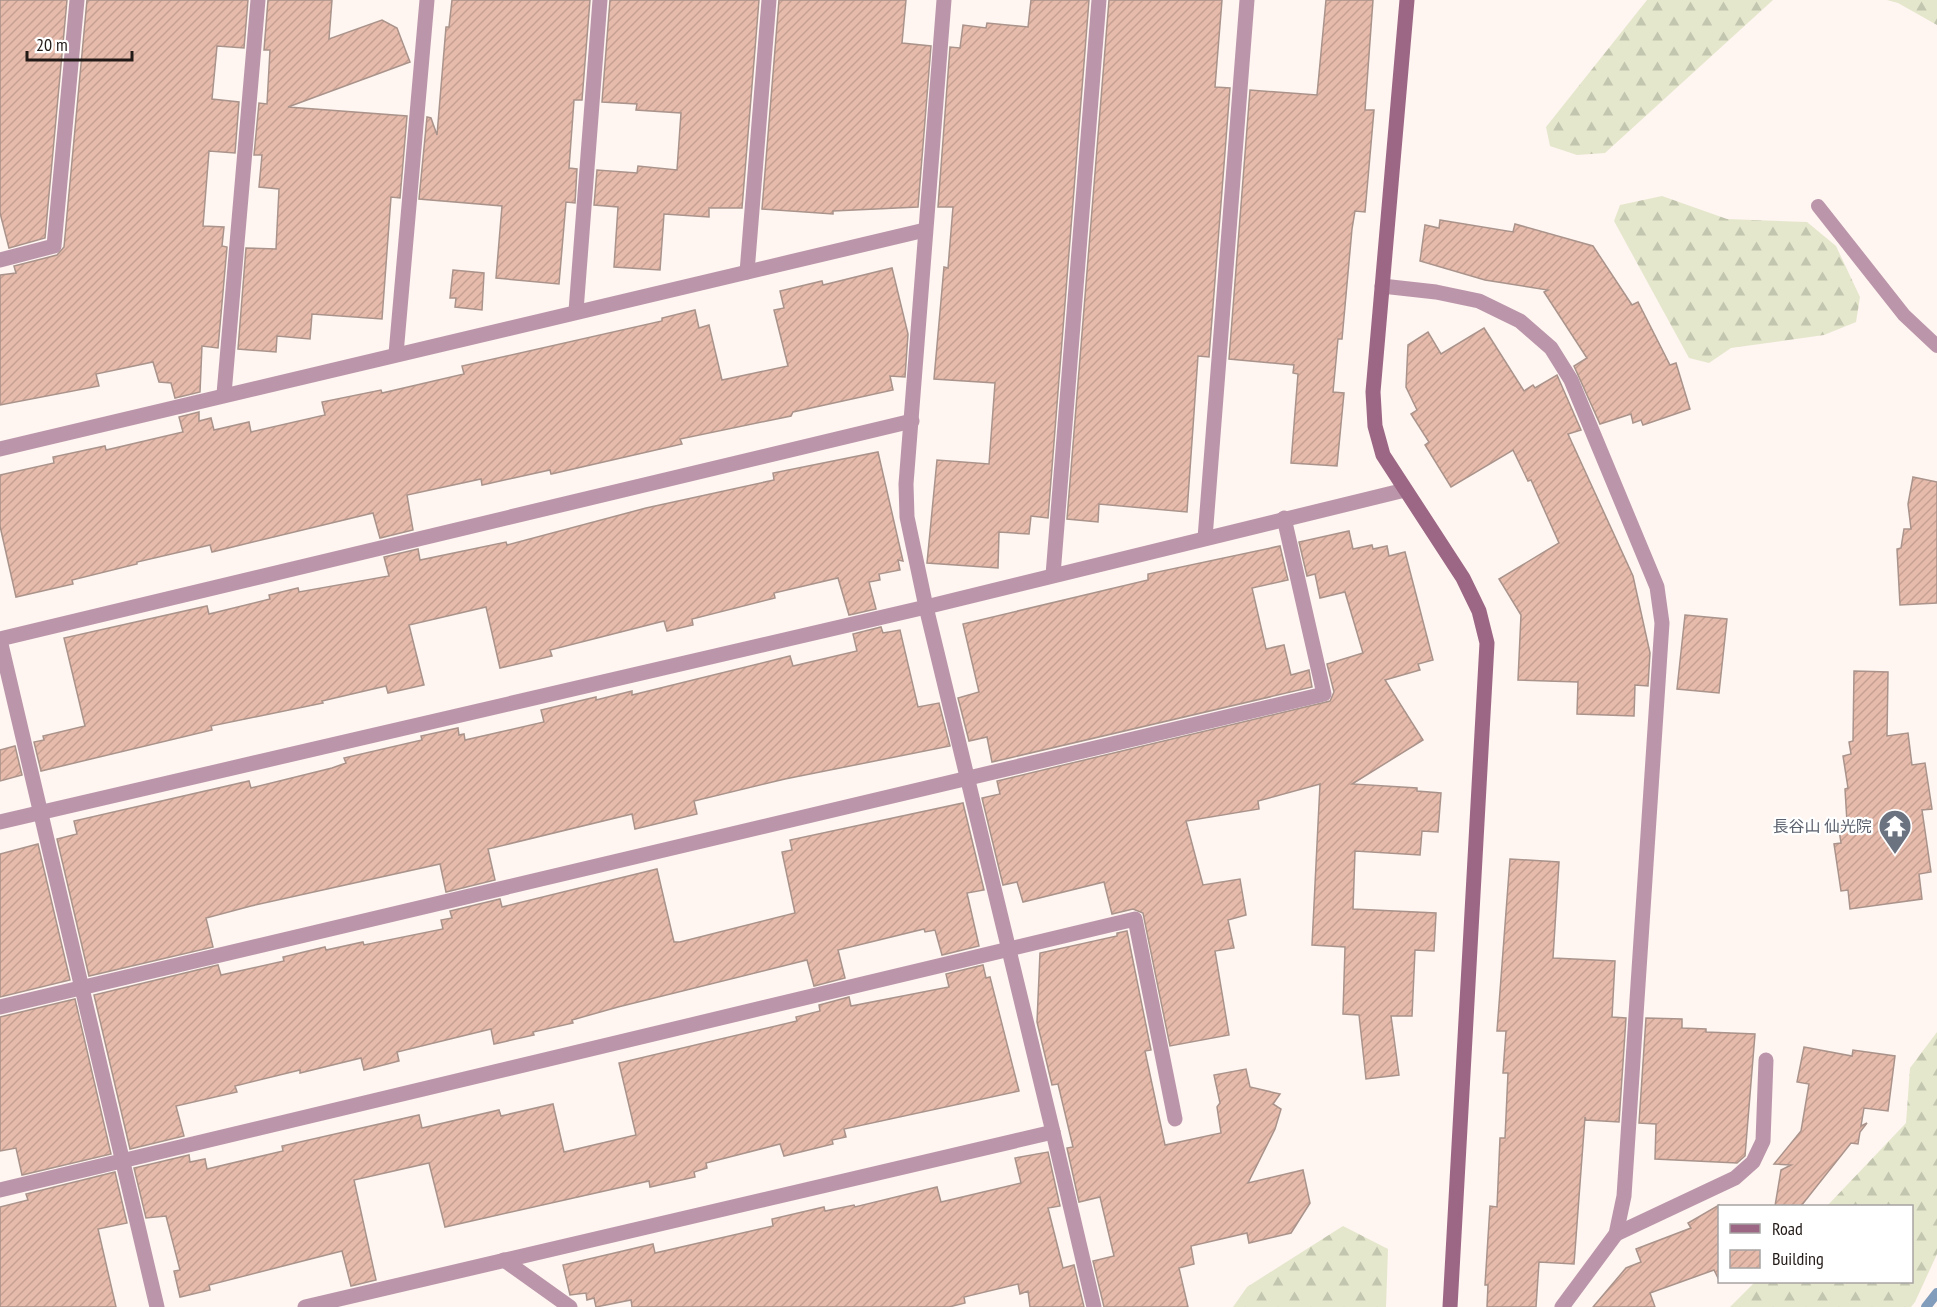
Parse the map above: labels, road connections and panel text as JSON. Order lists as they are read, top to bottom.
{
  "places": {
    "temple": ["長谷山 仙光院"]
  },
  "legend": ["Road", "Building"],
  "scale_bar": "20 m"
}
